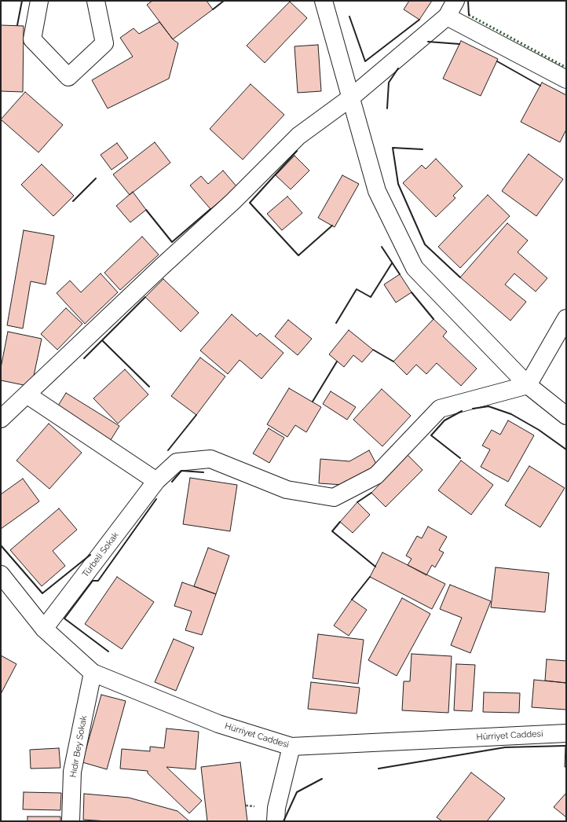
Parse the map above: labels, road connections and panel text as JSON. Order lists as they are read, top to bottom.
{
  "streets": {
    "street": ["Türbeli Sokak", "Hürriyet Caddesi", "Hıdır Bey Sokak"]
  },
  "crossings": [
    ["Türbeli Sokak", "Hürriyet Caddesi"],
    ["Hürriyet Caddesi", "Hıdır Bey Sokak"]
  ]
}
